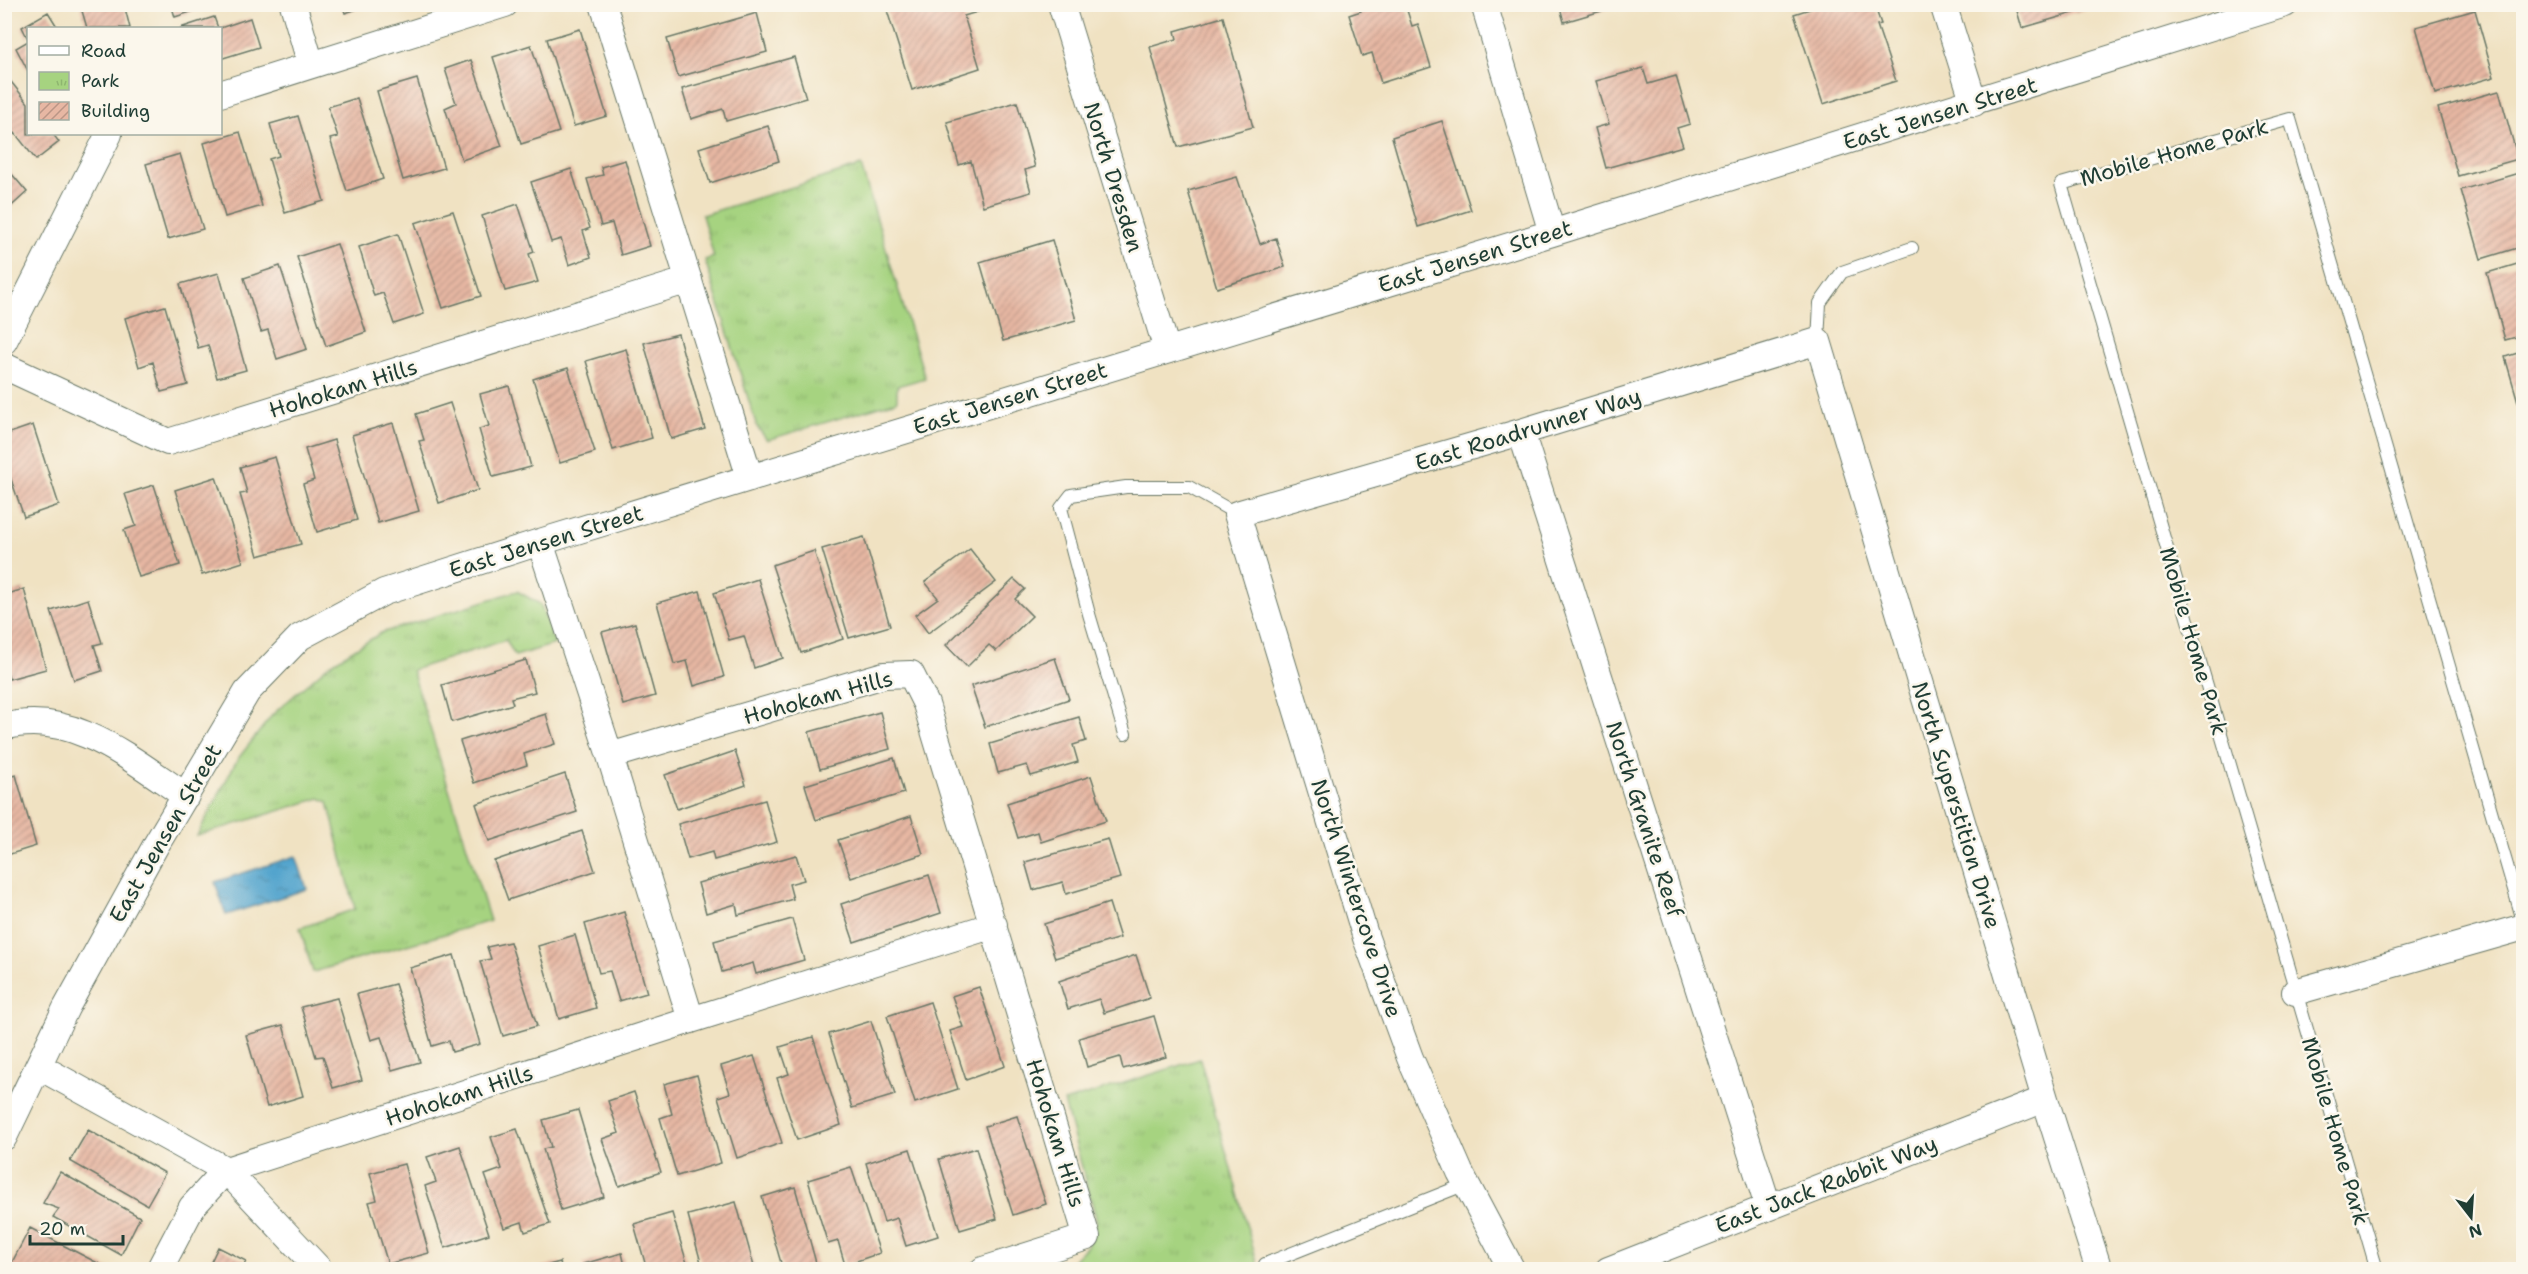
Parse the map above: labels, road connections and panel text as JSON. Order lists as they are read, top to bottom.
{
  "streets": {
    "street": [
      "East Jensen Street",
      "Mobile Home Park",
      "North Dresden",
      "Hohokam Hills",
      "East Roadrunner Way",
      "North Superstition Drive",
      "North Granite Reef",
      "North Wintercove Drive",
      "East Jack Rabbit Way"
    ]
  },
  "crossings": [
    ["East Jensen Street", "North Dresden"],
    ["East Roadrunner Way", "North Superstition Drive"],
    ["East Roadrunner Way", "North Granite Reef"],
    ["East Roadrunner Way", "North Wintercove Drive"],
    ["North Superstition Drive", "East Jack Rabbit Way"],
    ["North Granite Reef", "East Jack Rabbit Way"]
  ],
  "legend": ["Road", "Park", "Building"],
  "scale_bar": "20 m",
  "north": "bottom"
}
